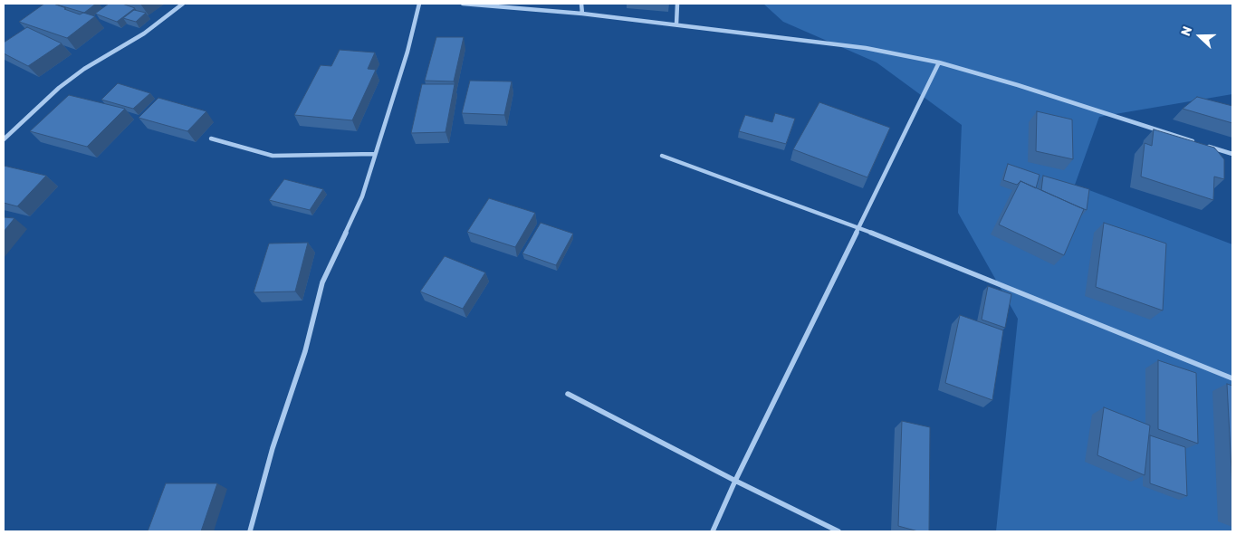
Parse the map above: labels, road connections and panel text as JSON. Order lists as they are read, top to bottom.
{
  "north": "left"
}
